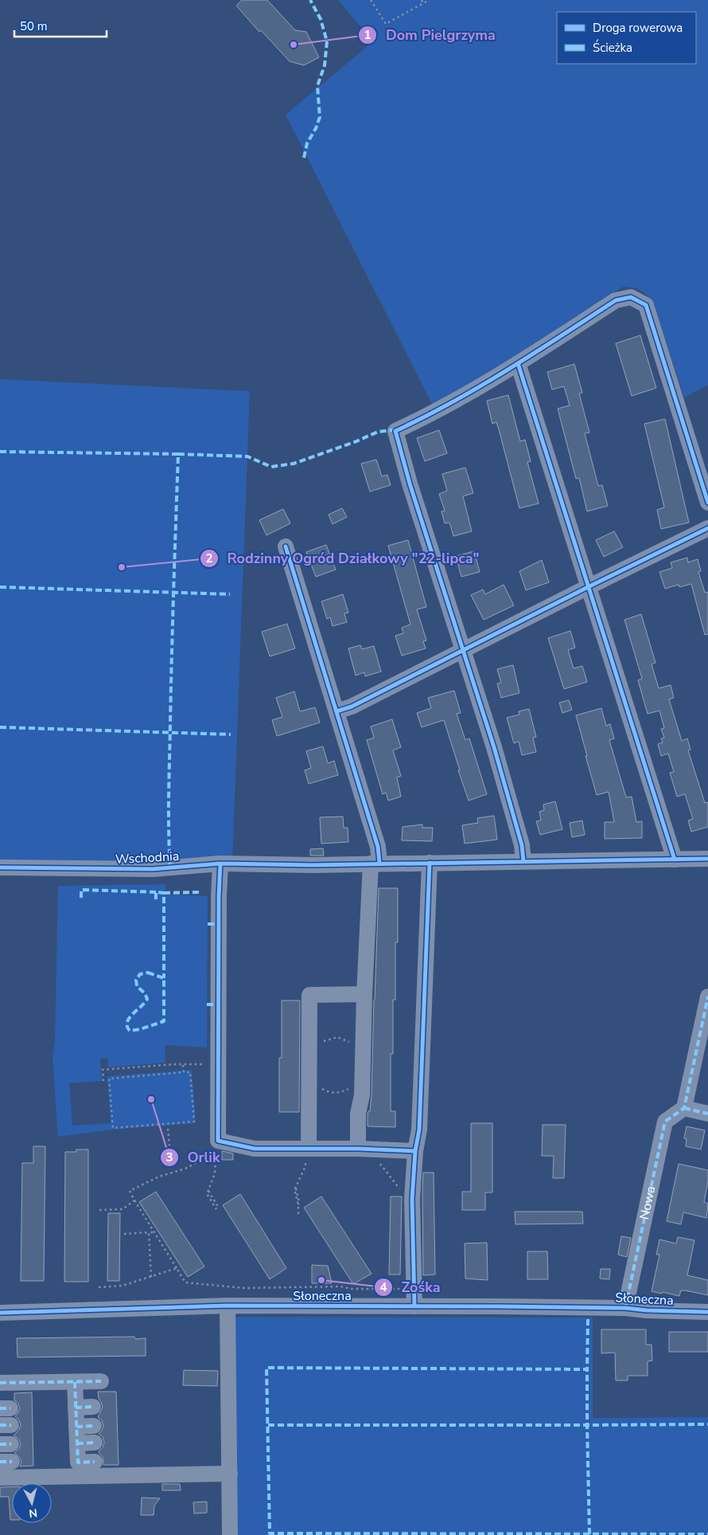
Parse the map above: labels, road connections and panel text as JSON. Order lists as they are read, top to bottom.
{
  "streets": {
    "street": ["Wschodnia", "Nowa", "Słoneczna"]
  },
  "crossings": [
    ["Nowa", "Słoneczna"]
  ],
  "places": [
    "Dom Pielgrzyma",
    "Rodzinny Ogród Działkowy \"22-lipca\"",
    "Orlik",
    "Zośka"
  ],
  "legend": ["Droga rowerowa", "Ścieżka"],
  "scale_bar": "50 m",
  "north": "bottom"
}
